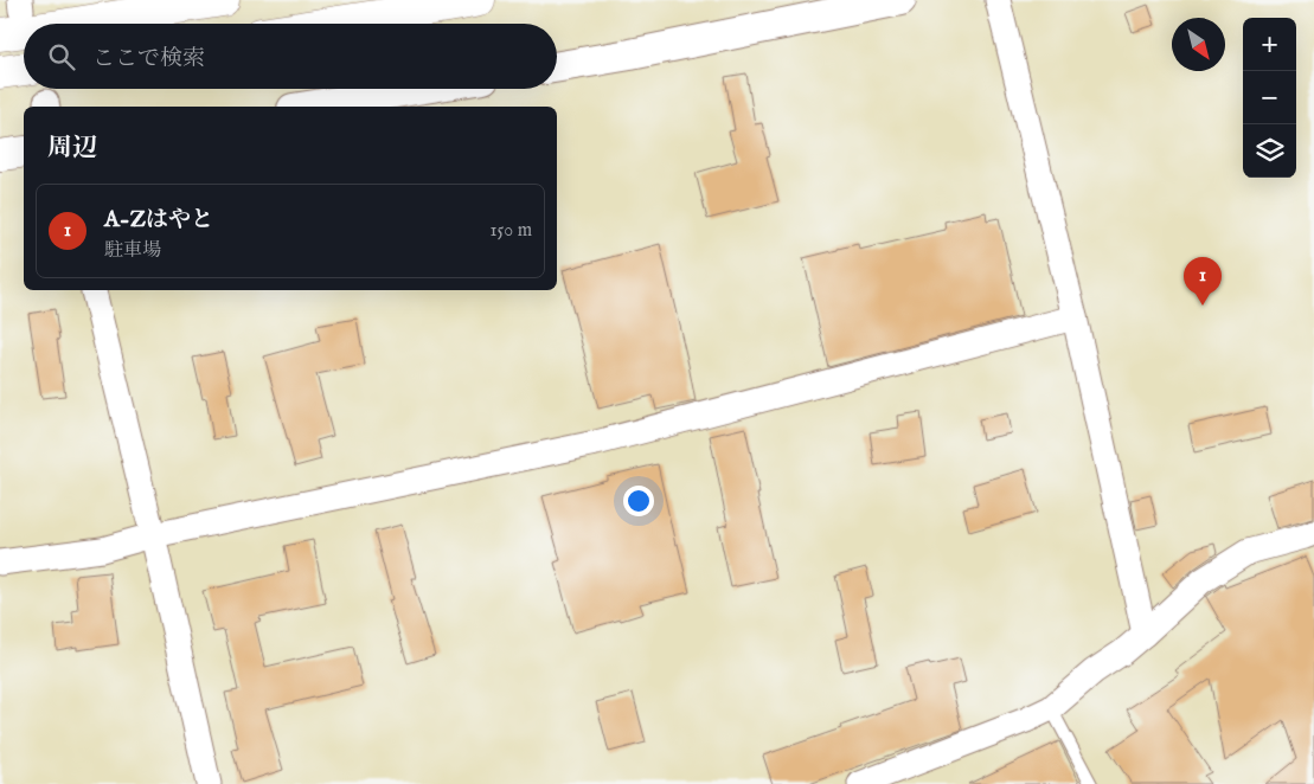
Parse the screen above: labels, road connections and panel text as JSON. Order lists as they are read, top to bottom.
{
  "north": "bottom right",
  "page": {
    "map_buttons": ["+", "−"],
    "search": "ここで検索",
    "heading": "周辺",
    "list": [
      {
        "mark": "1",
        "name": "A-Zはやと",
        "note": "駐車場",
        "value": "150 m"
      }
    ],
    "pins": "1"
  }
}
